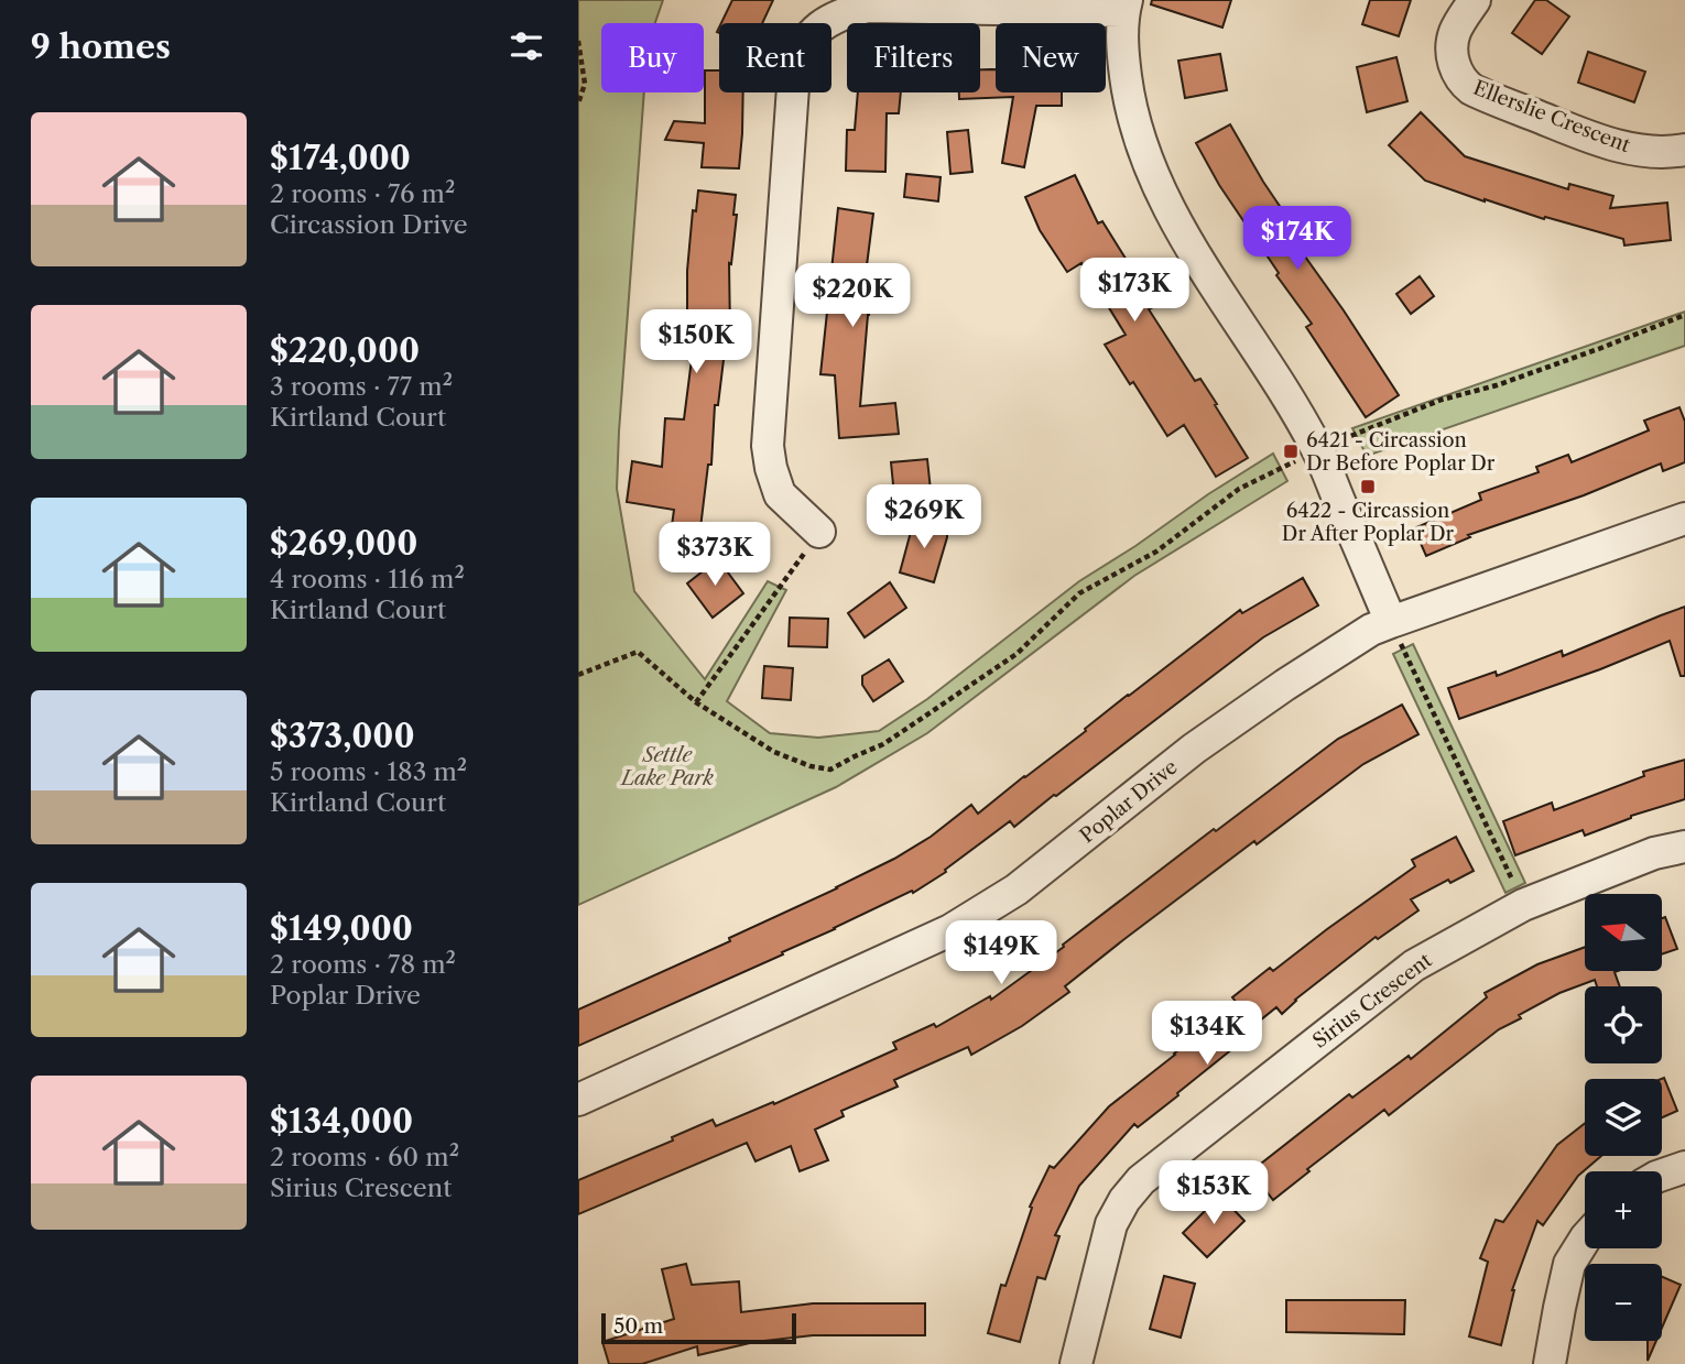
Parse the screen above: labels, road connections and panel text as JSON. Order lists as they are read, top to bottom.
{
  "streets": {
    "street": ["Ellerslie Crescent", "Poplar Drive", "Sirius Crescent"]
  },
  "parks": ["Settle Lake Park"],
  "places": {
    "transit": ["6421 - Circassion Dr Before Poplar Dr", "6422 - Circassion Dr After Poplar Dr"]
  },
  "scale_bar": "50 m",
  "north": "left",
  "page": {
    "heading": "9 homes",
    "chip": [
      "Buy",
      "Rent",
      "Filters",
      "New"
    ],
    "list": [
      {
        "name": "$174,000",
        "note": "2 rooms · 76 m² · Circassion Drive"
      },
      {
        "name": "$220,000",
        "note": "3 rooms · 77 m² · Kirtland Court"
      },
      {
        "name": "$269,000",
        "note": "4 rooms · 116 m² · Kirtland Court"
      },
      {
        "name": "$373,000",
        "note": "5 rooms · 183 m² · Kirtland Court"
      },
      {
        "name": "$149,000",
        "note": "2 rooms · 78 m² · Poplar Drive"
      },
      {
        "name": "$134,000",
        "note": "2 rooms · 60 m² · Sirius Crescent"
      }
    ],
    "price": [
      "$174K",
      "$173K",
      "$220K",
      "$150K",
      "$269K",
      "$373K",
      "$149K",
      "$134K",
      "$153K"
    ],
    "map_buttons": ["+", "−"],
    "scale": "50 m"
  }
}
